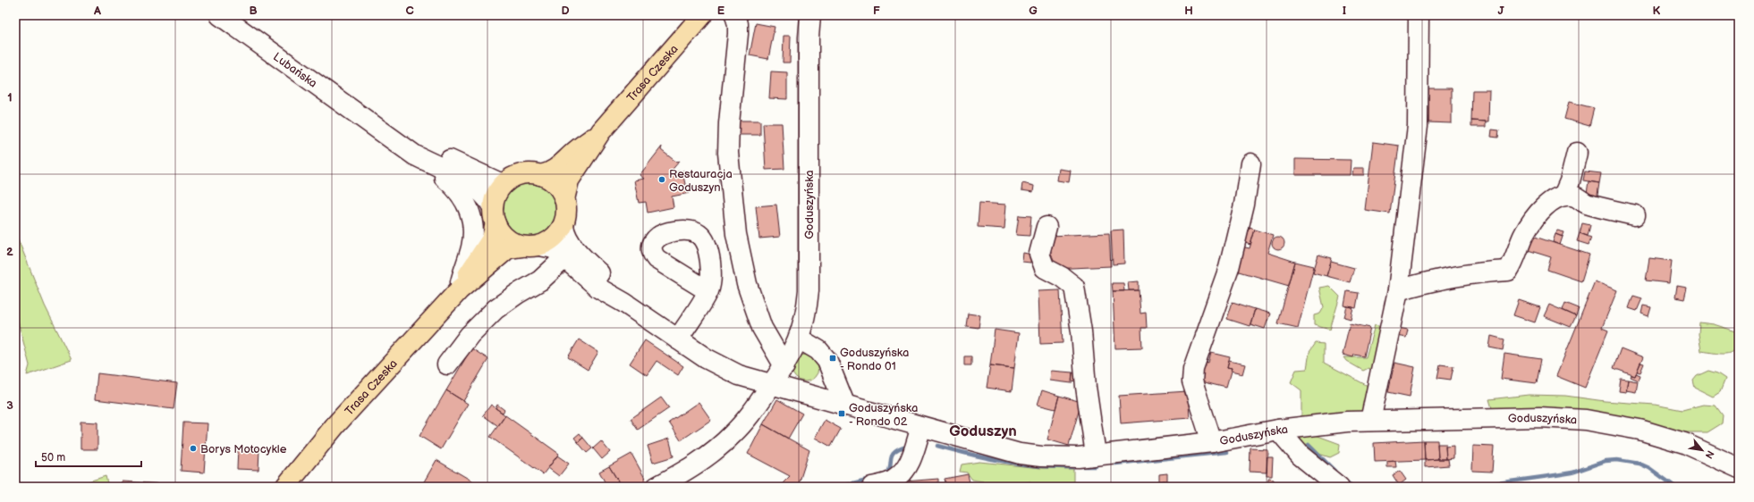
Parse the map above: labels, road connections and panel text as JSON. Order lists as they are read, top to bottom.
{
  "streets": {
    "main road": ["Trasa Czeska"],
    "street": ["Lubańska", "Goduszyńska"]
  },
  "crossings": [
    ["Lubańska", "Trasa Czeska"],
    ["Lubańska", "Goduszyńska"],
    ["Trasa Czeska", "Goduszyńska"]
  ],
  "districts": ["Goduszyn"],
  "places": {
    "other": ["Restauracja Goduszyn", "Borys Motocykle"],
    "transit": ["Goduszyńska - Rondo 01", "Goduszyńska - Rondo 02"]
  },
  "scale_bar": "50 m",
  "north": "bottom right",
  "grid": {
    "columns": [
      "A",
      "B",
      "C",
      "D",
      "E",
      "F",
      "G",
      "H",
      "I",
      "J",
      "K"
    ],
    "rows": ["1", "2", "3"]
  }
}
